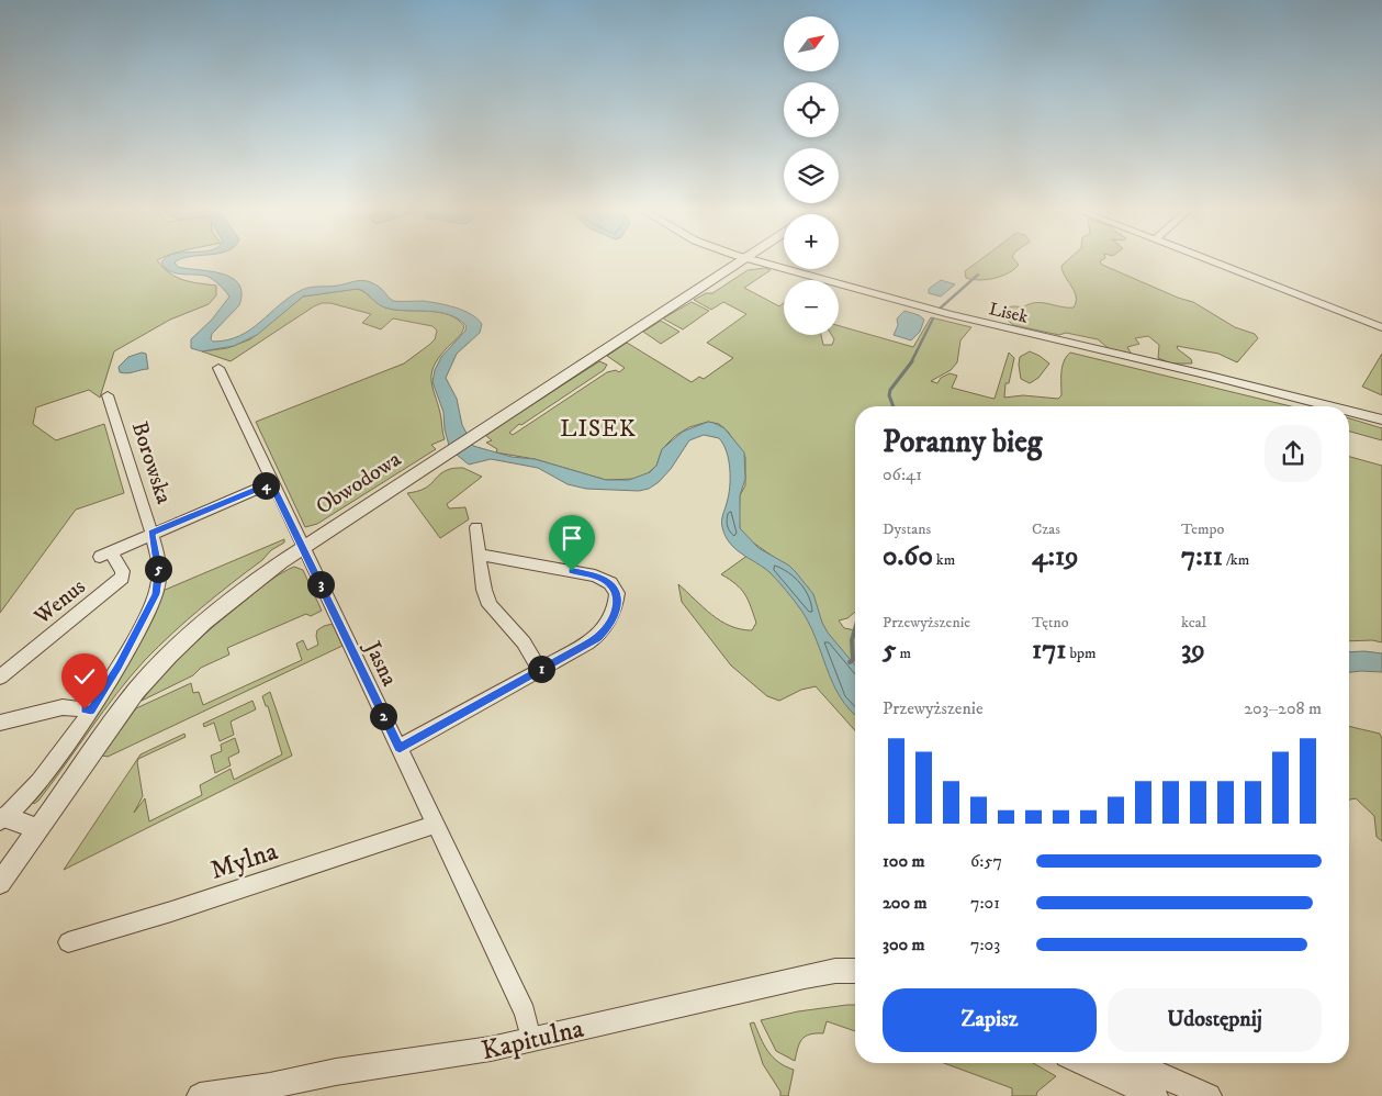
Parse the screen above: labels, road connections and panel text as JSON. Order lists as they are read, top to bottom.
{
  "streets": {
    "street": [
      "Lisek",
      "Borowska",
      "Obwodowa",
      "Wenus",
      "Jasna",
      "Mylna",
      "Kapitulna"
    ]
  },
  "crossings": [
    ["Borowska", "Wenus"],
    ["Obwodowa", "Jasna"],
    ["Jasna", "Mylna"],
    ["Jasna", "Kapitulna"]
  ],
  "districts": ["LISEK"],
  "north": "top right",
  "page": {
    "map_buttons": ["+", "−"],
    "heading": ["Poranny bieg", "06:41"],
    "pins": [
      "4",
      "5",
      "3",
      "1",
      "2"
    ],
    "stats": [
      ["Dystans", "0.60 km"],
      ["Czas", "4:19"],
      ["Tempo", "7:11 /km"],
      ["Przewyższenie", "5 m"],
      ["Tętno", "171 bpm"],
      ["kcal", "39"]
    ],
    "chart": ["Przewyższenie", "203–208 m"],
    "list": [
      {
        "name": "100 m",
        "note": "6:57"
      },
      {
        "name": "200 m",
        "note": "7:01"
      },
      {
        "name": "300 m",
        "note": "7:03"
      }
    ],
    "buttons": ["Zapisz", "Udostępnij"]
  }
}
